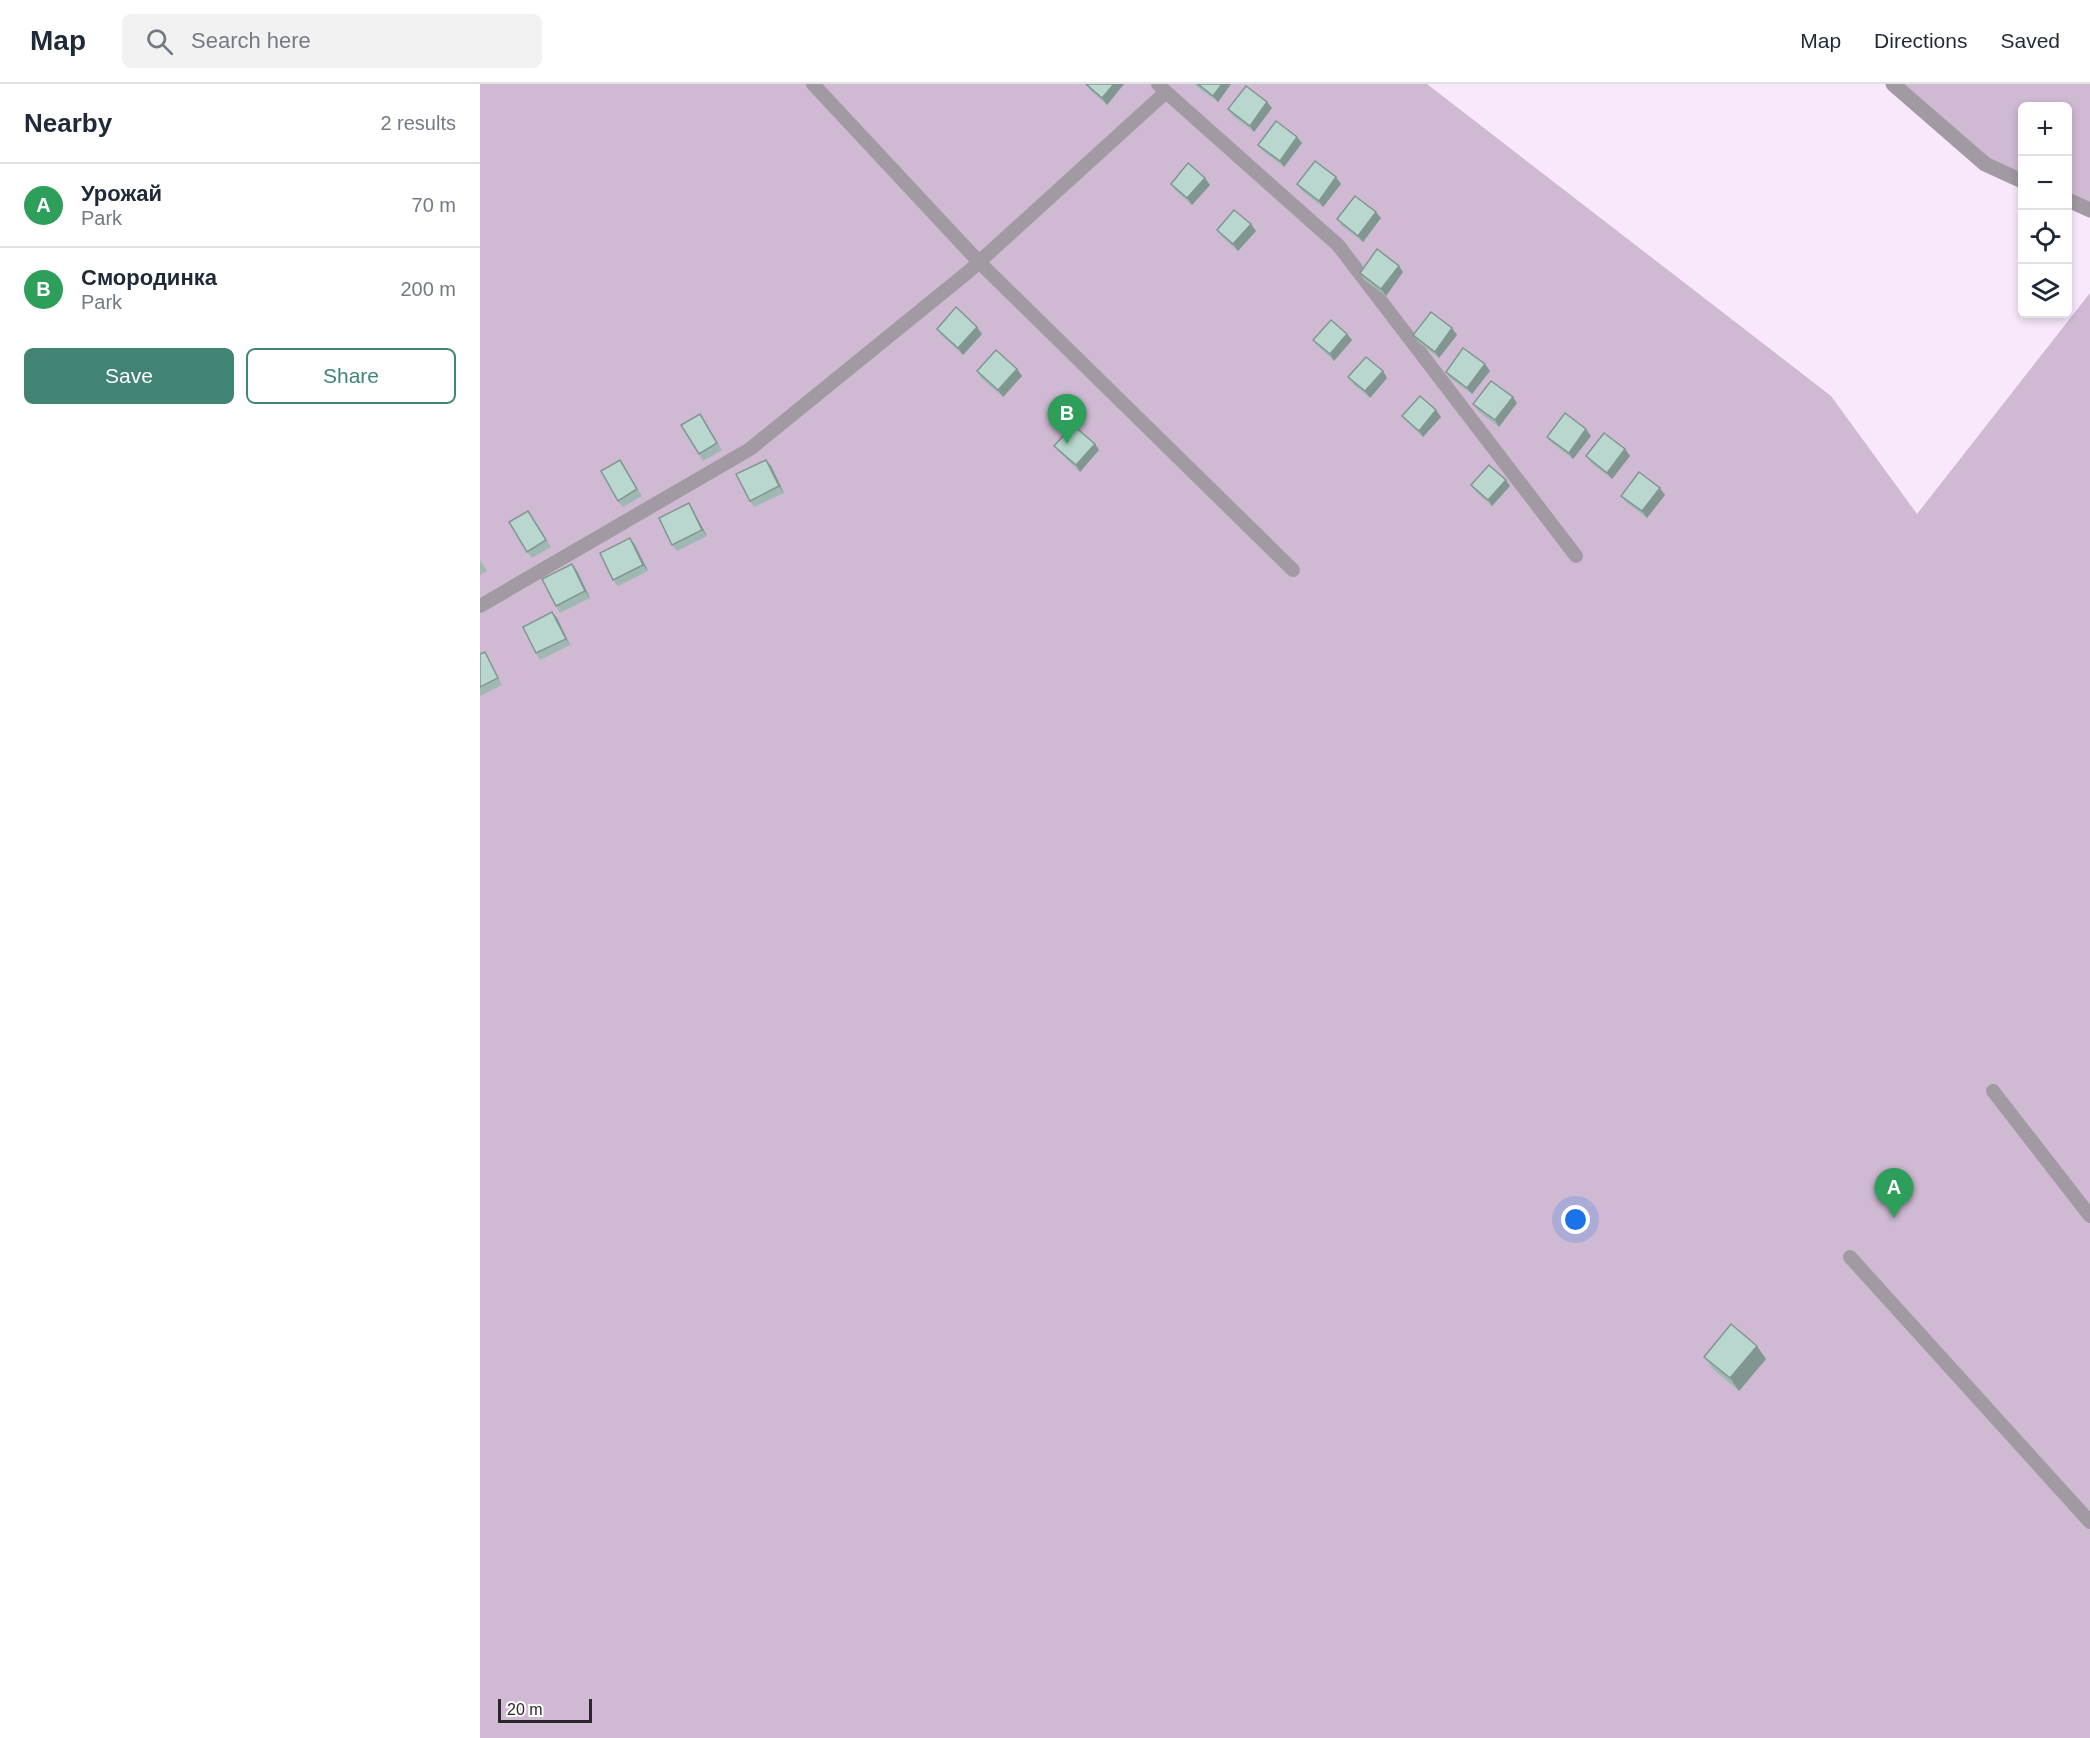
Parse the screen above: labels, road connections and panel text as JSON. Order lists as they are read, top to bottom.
{
  "scale_bar": "20 m",
  "page": {
    "header": "Map",
    "search": "Search here",
    "nav": ["Map", "Directions", "Saved"],
    "heading": ["Nearby", "2 results"],
    "map_buttons": ["+", "−"],
    "list": [
      {
        "mark": "A",
        "name": "Урожай",
        "note": "Park",
        "value": "70 m"
      },
      {
        "mark": "B",
        "name": "Смородинка",
        "note": "Park",
        "value": "200 m"
      }
    ],
    "buttons": ["Save", "Share"],
    "pins": ["B", "A"],
    "scale": "20 m"
  }
}
